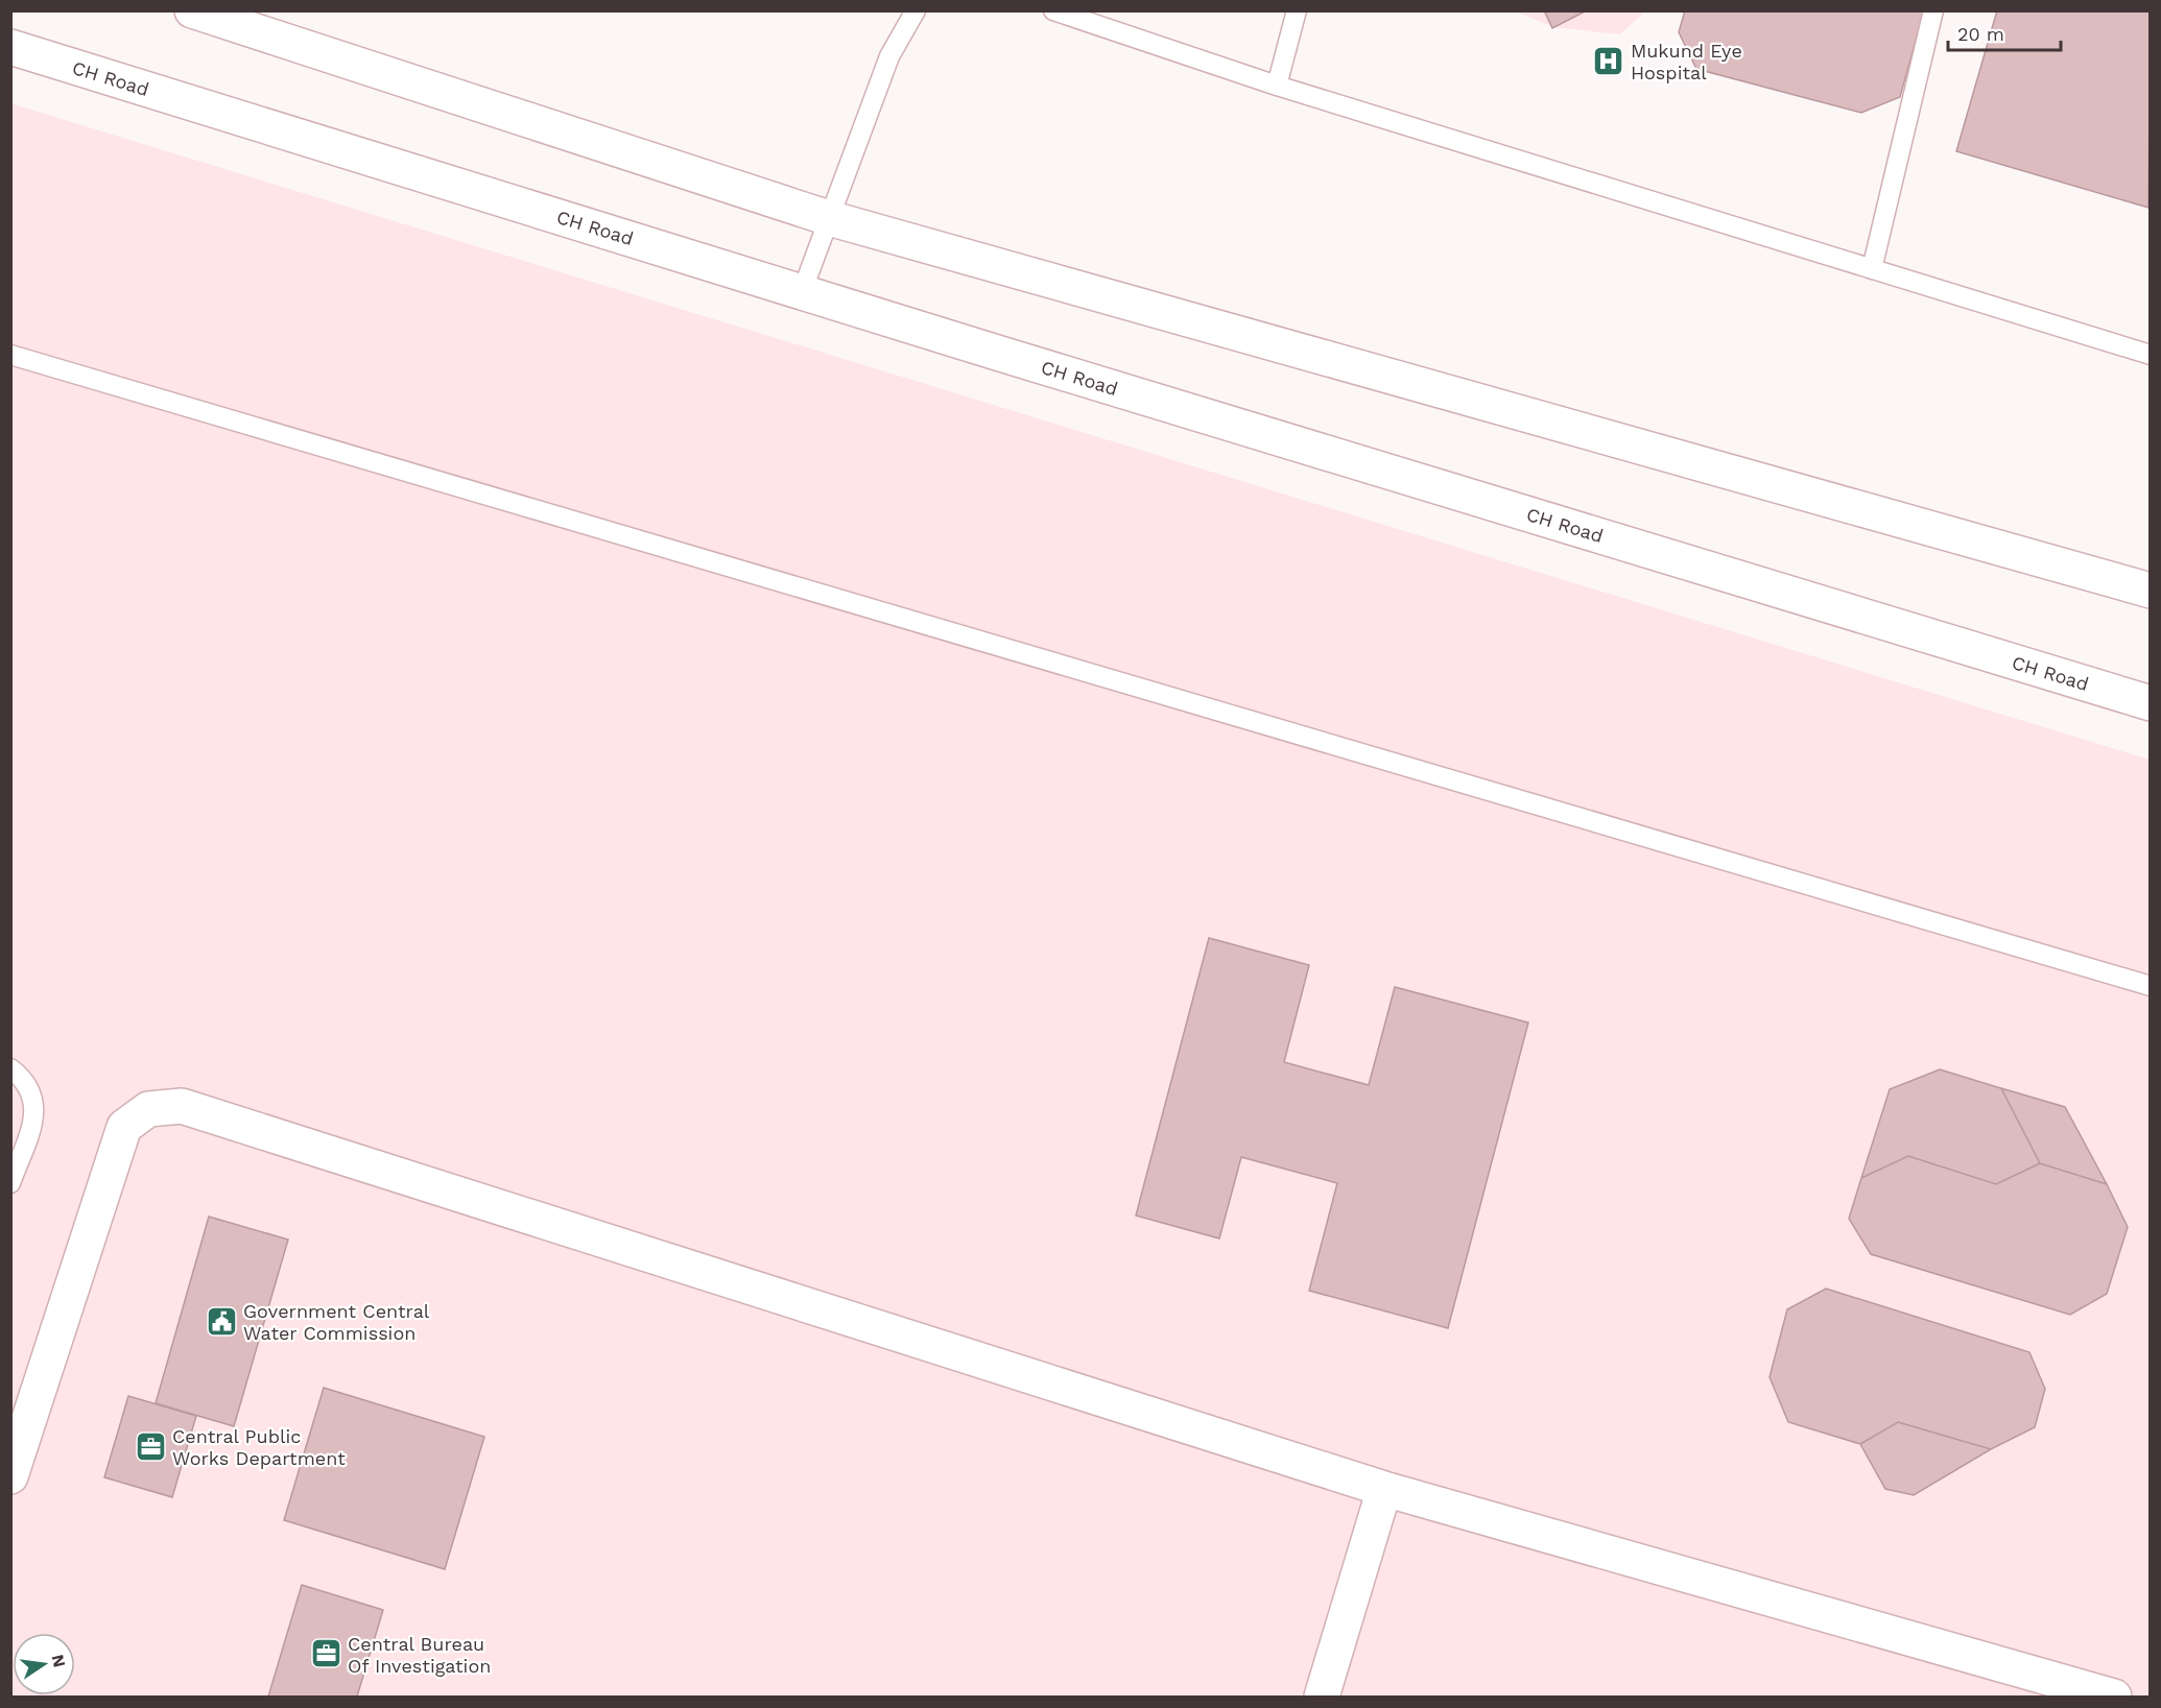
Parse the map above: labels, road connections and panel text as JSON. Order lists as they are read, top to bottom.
{
  "streets": {
    "street": ["CH Road"]
  },
  "places": {
    "hospital": ["Mukund Eye Hospital"],
    "public building": ["Government Central Water Commission"],
    "office": ["Central Public Works Department", "Central Bureau Of Investigation"]
  },
  "scale_bar": "20 m",
  "north": "right"
}
